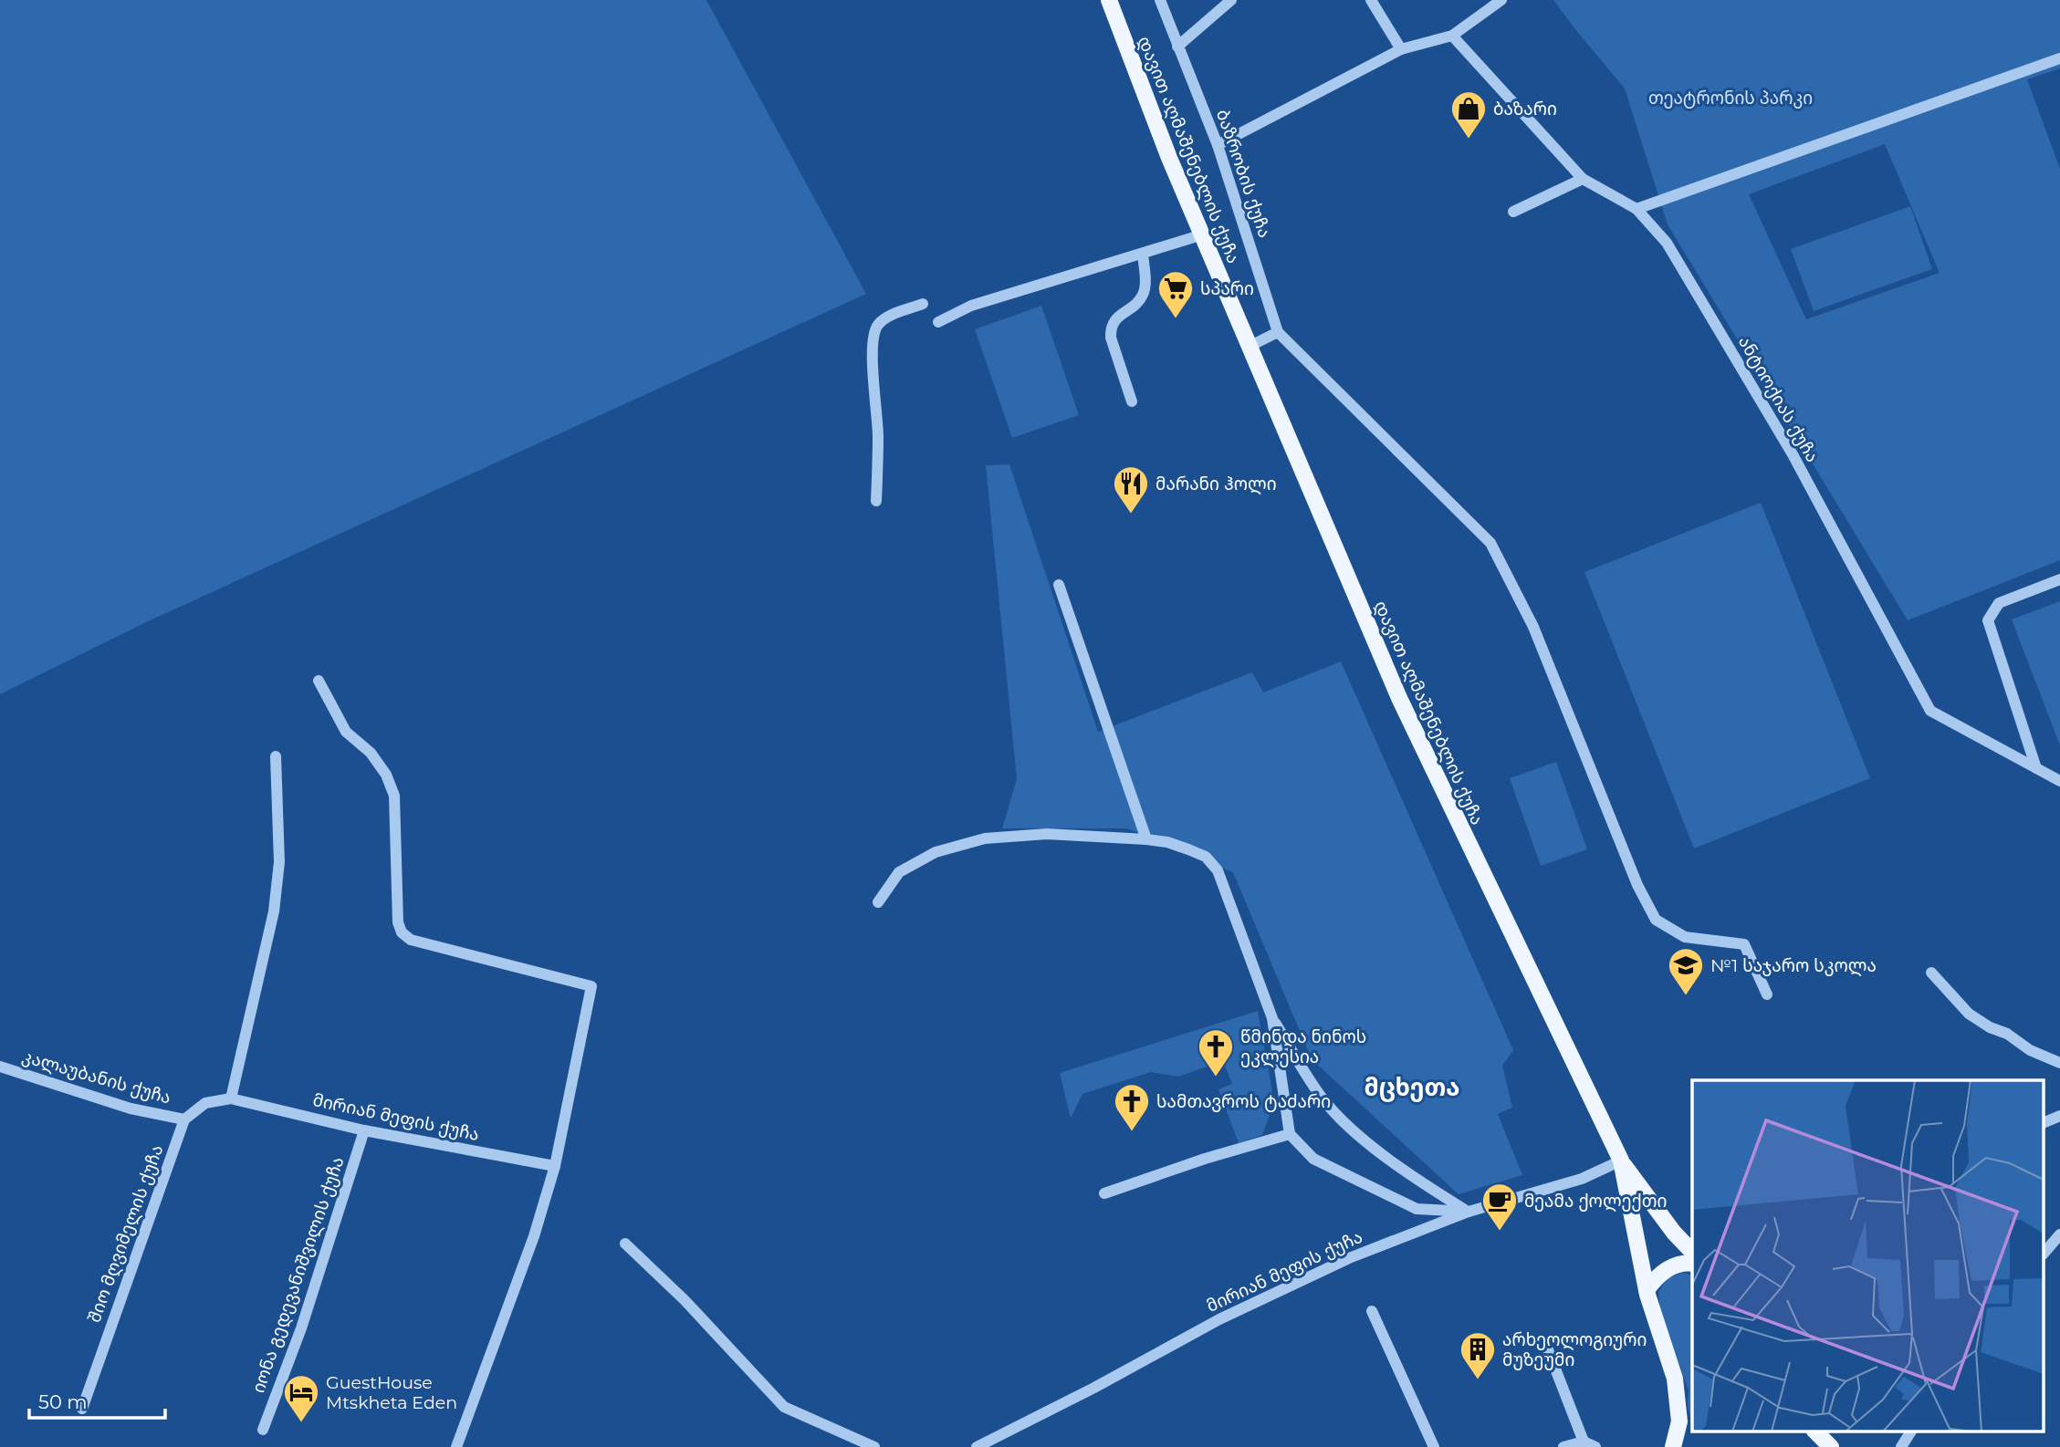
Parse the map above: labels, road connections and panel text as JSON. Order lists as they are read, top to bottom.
{
  "streets": {
    "main road": ["დავით აღმაშენებლის ქუჩა"],
    "street": [
      "ბაზრობის ქუჩა",
      "ანტიოქიას ქუჩა",
      "კალაუბანის ქუჩა",
      "მირიან მეფის ქუჩა",
      "შიო მღვიმელის ქუჩა",
      "იონა გედევანიშვილის ქუჩა"
    ]
  },
  "crossings": [
    ["დავით აღმაშენებლის ქუჩა", "მირიან მეფის ქუჩა"],
    ["კალაუბანის ქუჩა", "შიო მღვიმელის ქუჩა"],
    ["მირიან მეფის ქუჩა", "იონა გედევანიშვილის ქუჩა"]
  ],
  "districts": ["მცხეთა"],
  "parks": ["თეატრონის პარკი"],
  "places": {
    "shop": ["ბაზარი"],
    "supermarket": ["სპარი"],
    "restaurant": ["მარანი ჰოლი"],
    "school or university": ["№1 საჯარო სკოლა"],
    "church": ["წმინდა ნინოს ეკლესია", "სამთავროს ტაძარი"],
    "cafe": ["მეამა ქოლექთი"],
    "building": ["არხეოლოგიური მუზეუმი"],
    "hotel": ["GuestHouse Mtskheta Eden"]
  },
  "scale_bar": "50 m"
}
